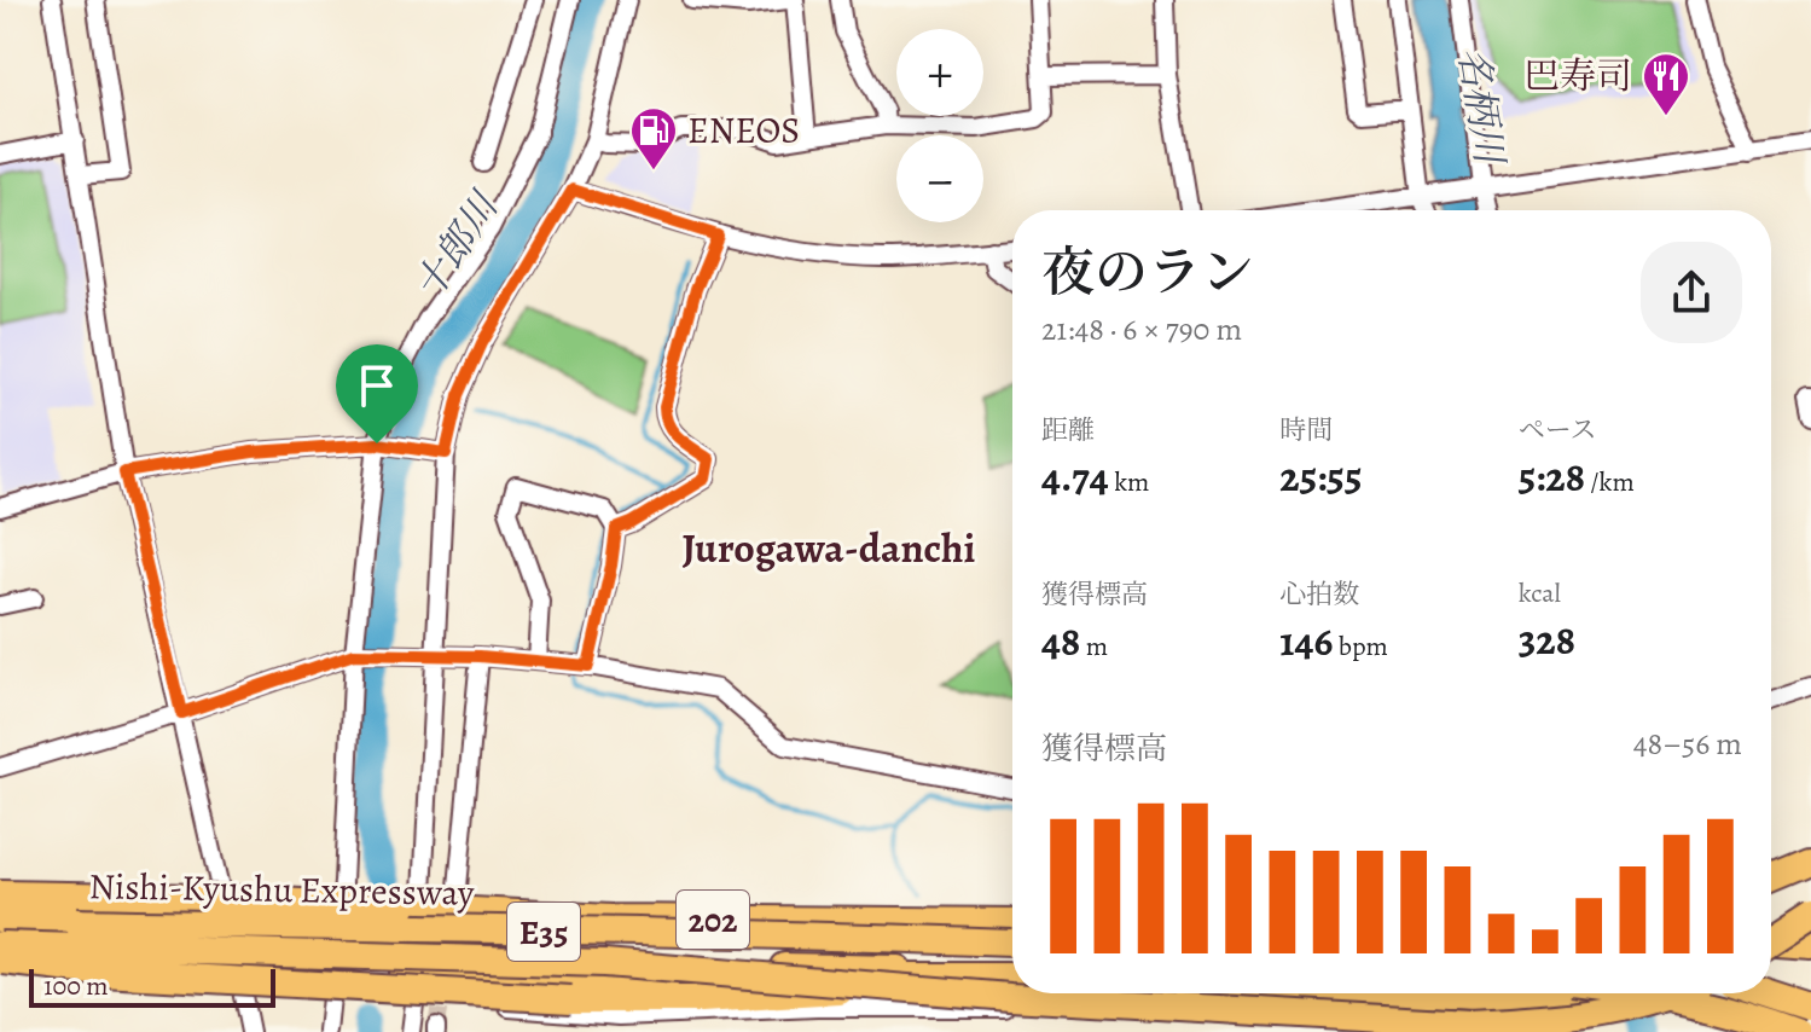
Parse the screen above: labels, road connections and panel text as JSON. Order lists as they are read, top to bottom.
{
  "streets": {
    "highway": ["Nishi-Kyushu Expressway", "202", "E35"]
  },
  "districts": ["Jurogawa-danchi"],
  "water": ["名柄川", "十郎川"],
  "places": {
    "restaurant": ["巴寿司"],
    "fuel station": ["ENEOS"]
  },
  "scale_bar": "100 m",
  "page": {
    "map_buttons": ["+", "−"],
    "heading": ["夜のラン", "21:48 · 6 × 790 m"],
    "stats": [
      ["距離", "4.74 km"],
      ["時間", "25:55"],
      ["ペース", "5:28 /km"],
      ["獲得標高", "48 m"],
      ["心拍数", "146 bpm"],
      ["kcal", "328"]
    ],
    "chart": ["獲得標高", "48–56 m"],
    "scale": "100 m"
  }
}
